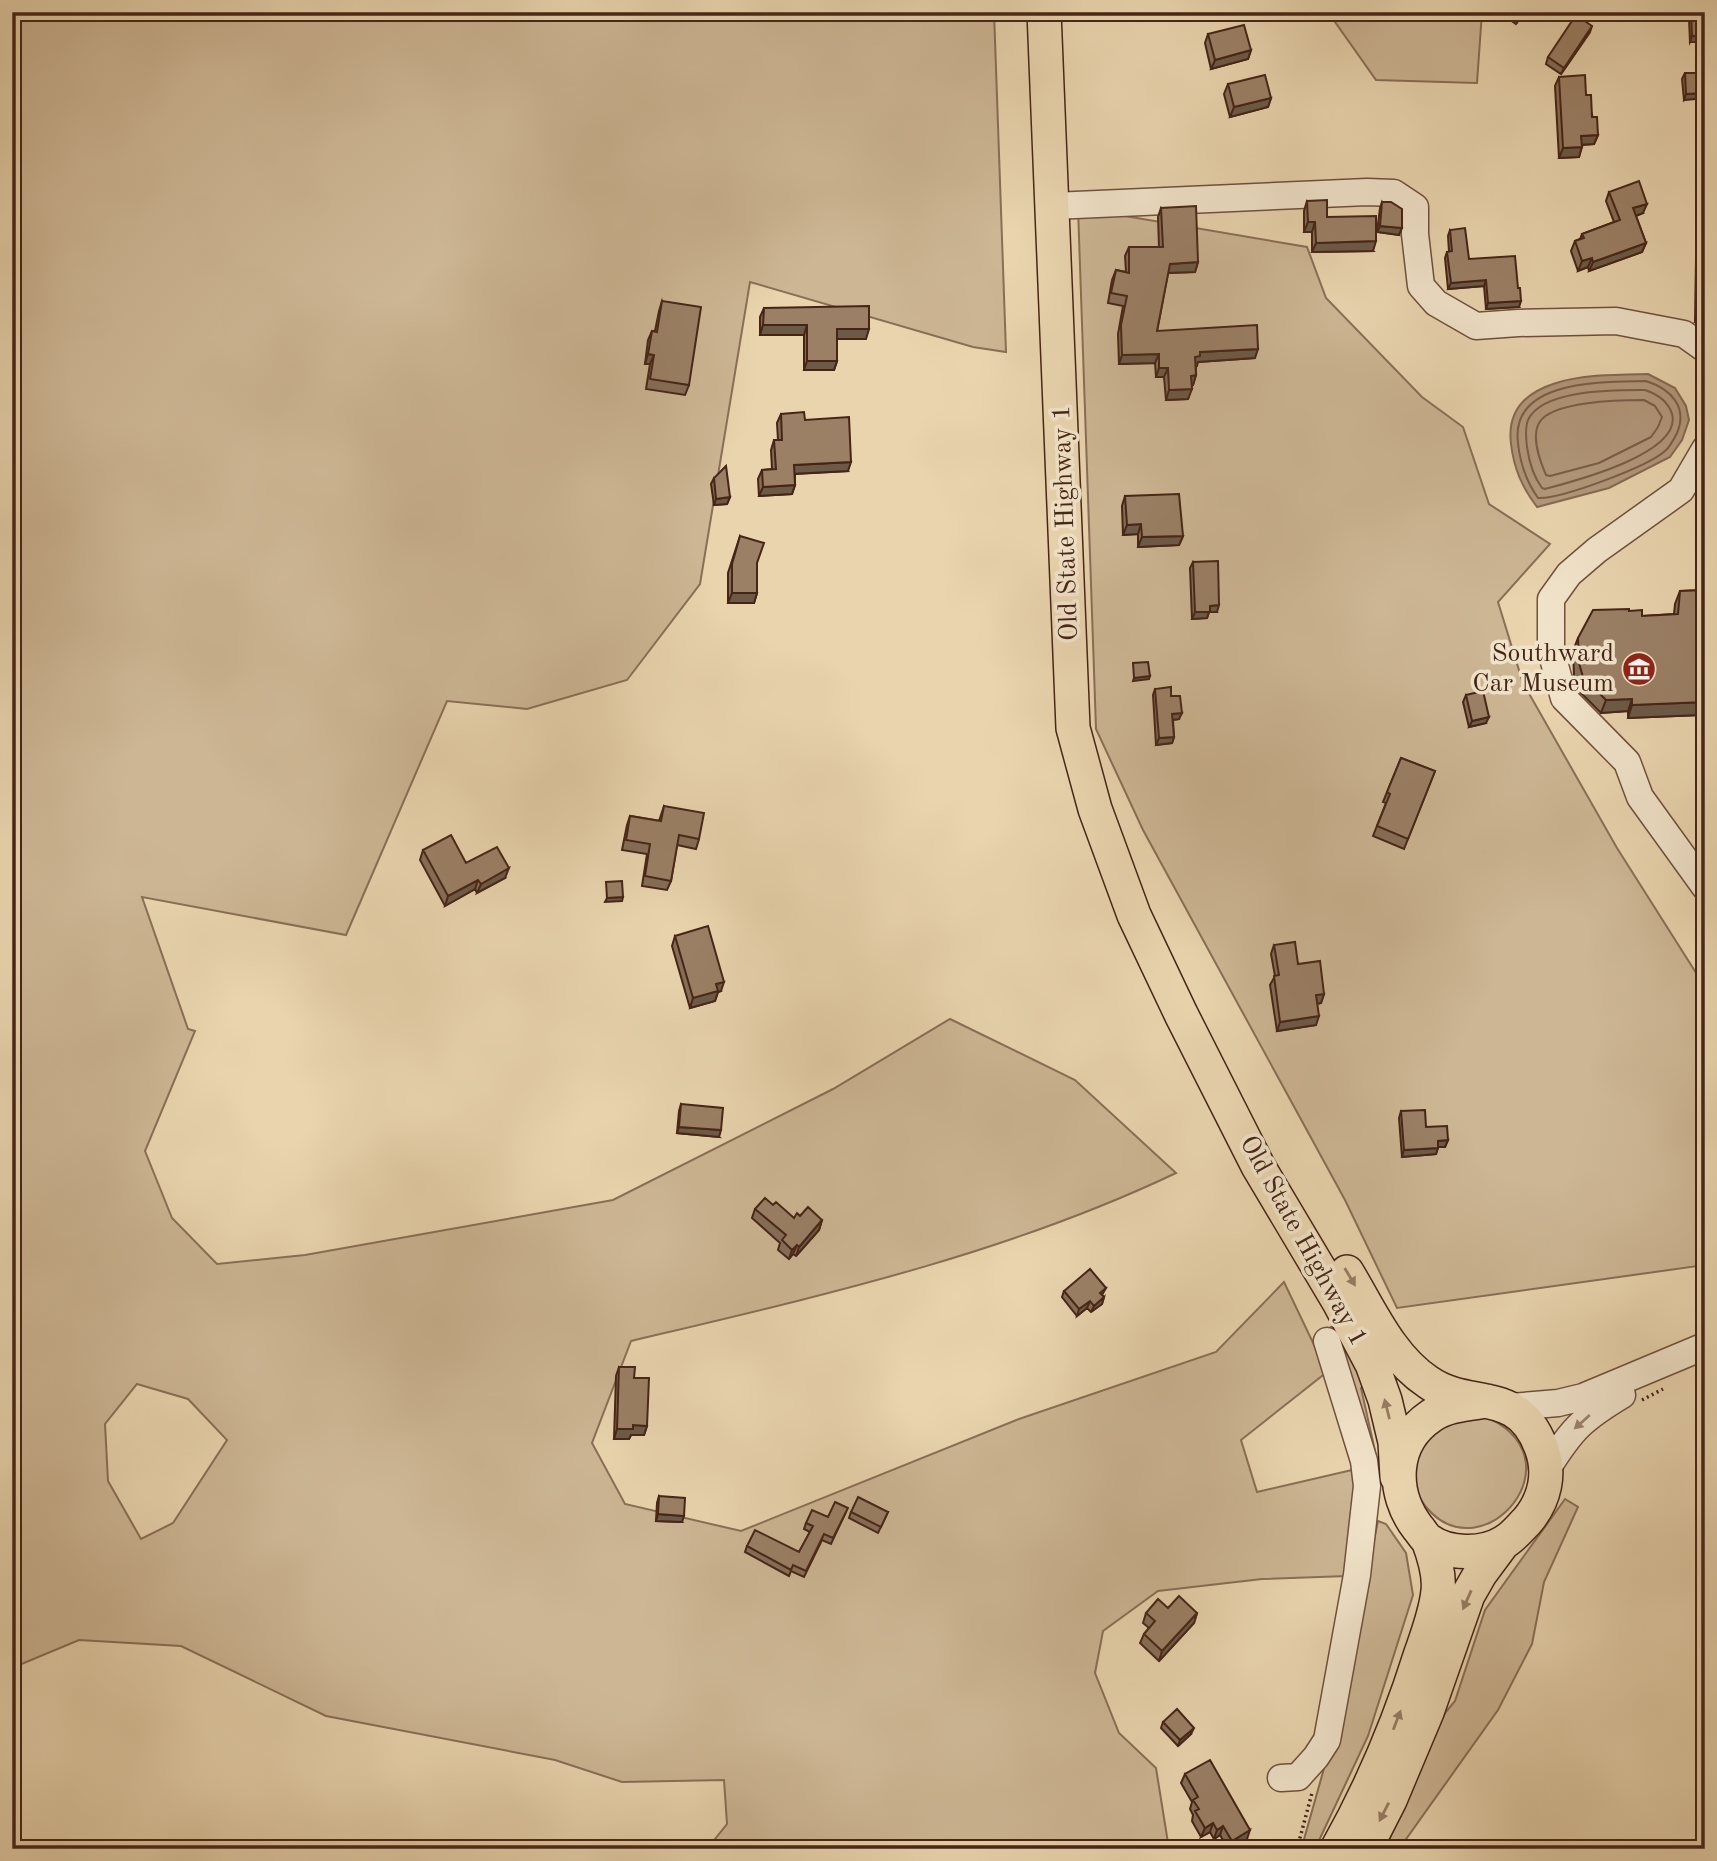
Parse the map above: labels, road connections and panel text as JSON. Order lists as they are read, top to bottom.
{
  "streets": {
    "main road": ["Old State Highway 1"]
  },
  "places": {
    "museum": ["Southward Car Museum"]
  }
}
